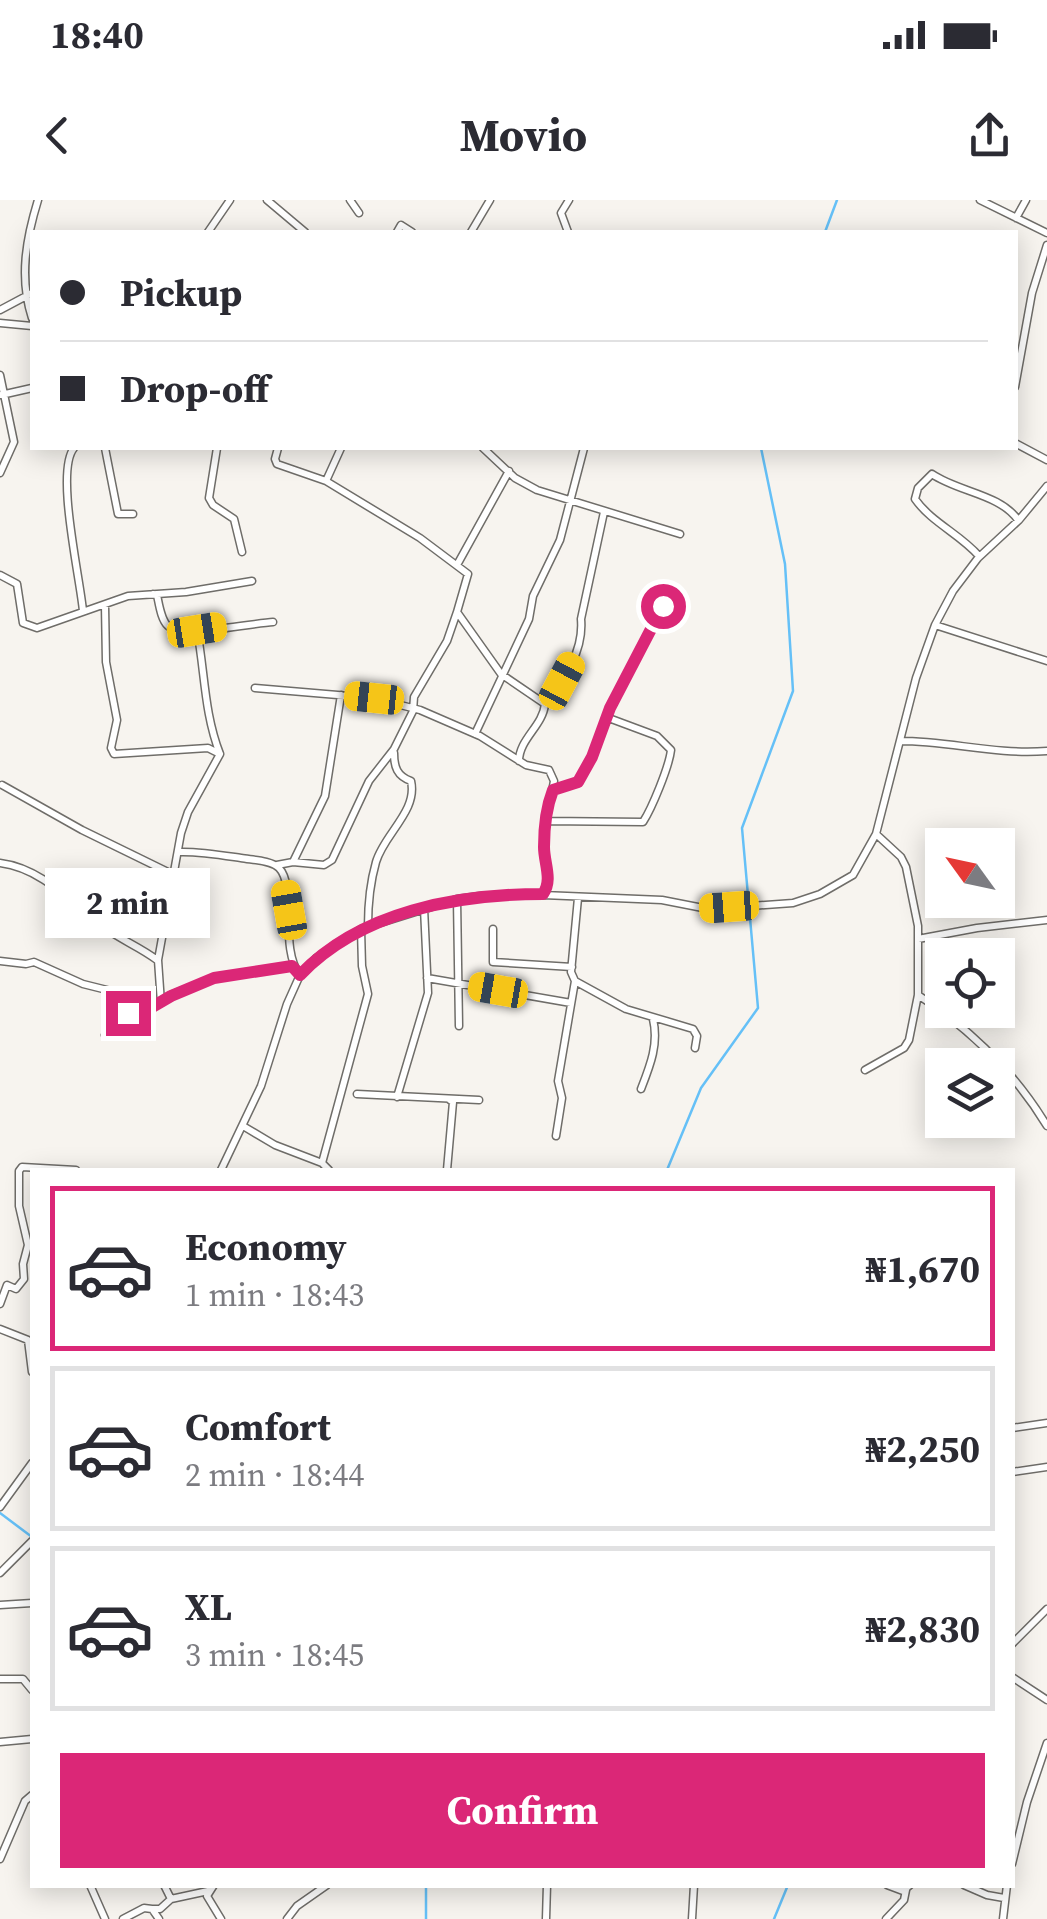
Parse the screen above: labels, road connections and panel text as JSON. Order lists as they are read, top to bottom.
{
  "north": "top left",
  "page": {
    "status": "18:40",
    "header": "Movio",
    "banner": ["Pickup", "Drop-off"],
    "bubble": "2 min",
    "list": [
      {
        "name": "Economy",
        "note": "1 min · 18:43",
        "value": "₦1,670"
      },
      {
        "name": "Comfort",
        "note": "2 min · 18:44",
        "value": "₦2,250"
      },
      {
        "name": "XL",
        "note": "3 min · 18:45",
        "value": "₦2,830"
      }
    ],
    "buttons": "Confirm"
  }
}
